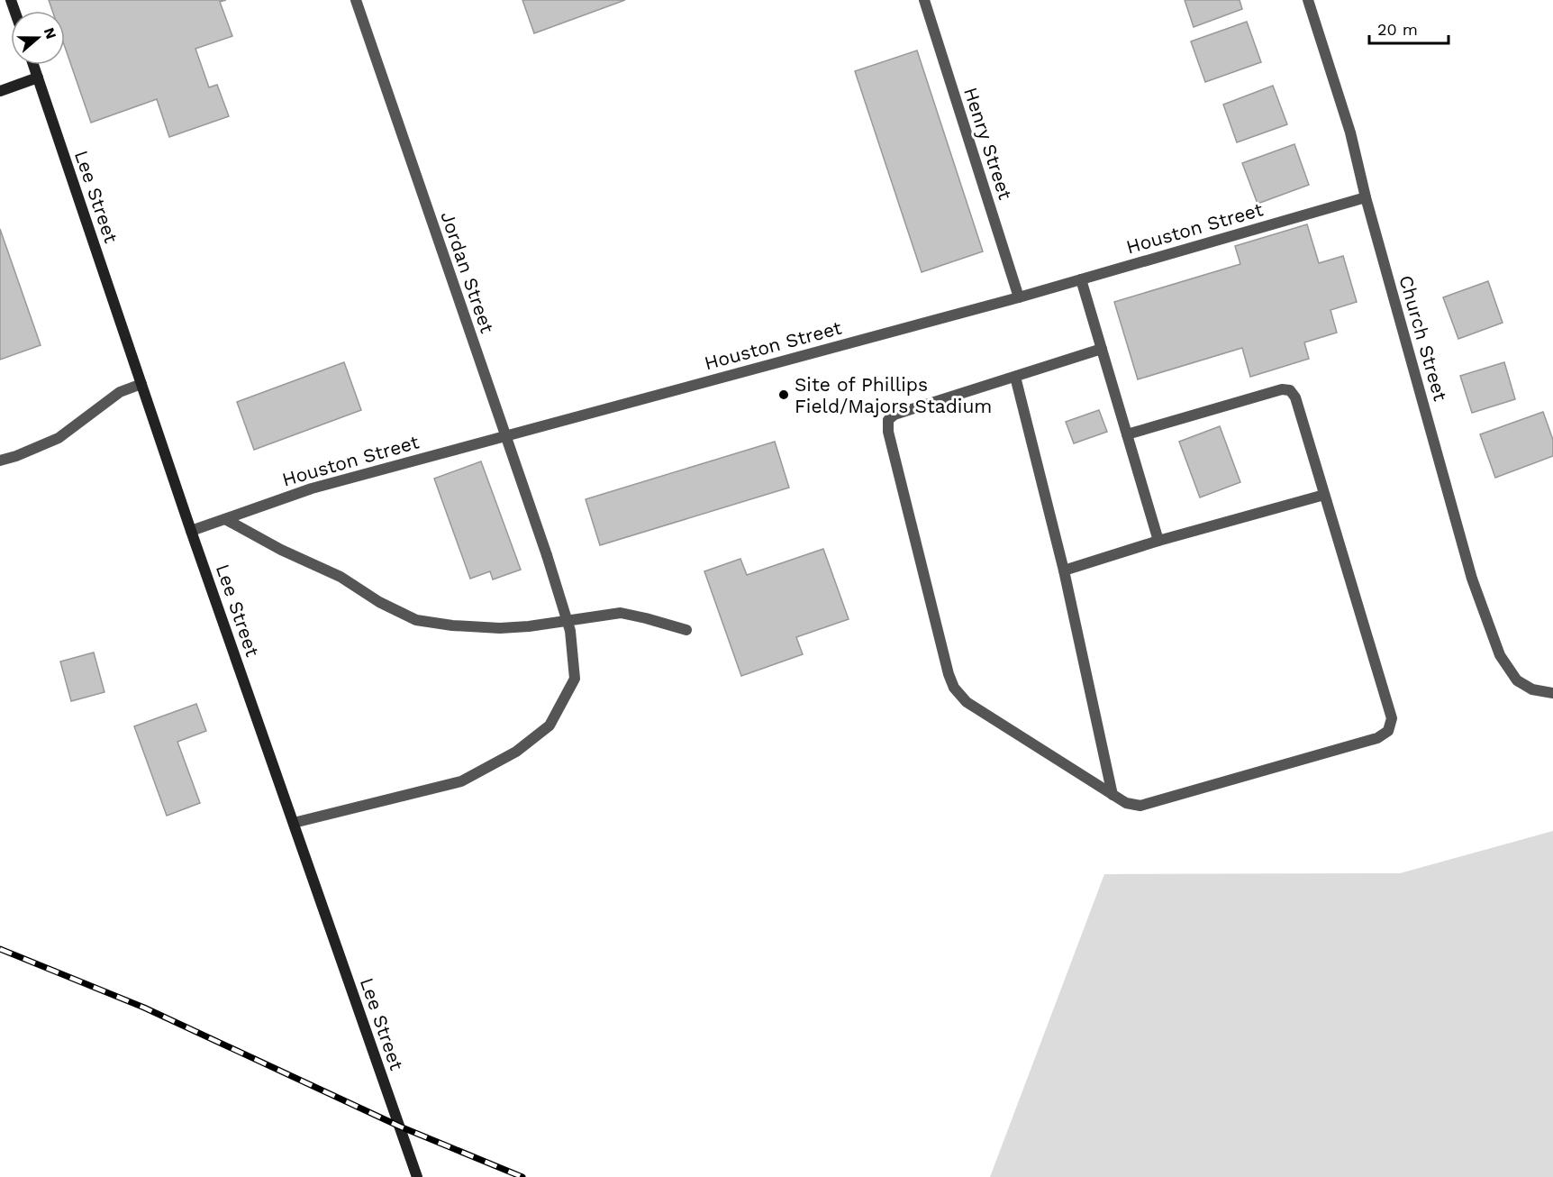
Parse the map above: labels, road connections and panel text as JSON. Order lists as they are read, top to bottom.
{
  "streets": {
    "main road": ["Lee Street"],
    "street": [
      "Henry Street",
      "Houston Street",
      "Jordan Street",
      "Church Street"
    ]
  },
  "crossings": [
    ["Henry Street", "Houston Street"],
    ["Lee Street", "Houston Street"],
    ["Lee Street", "Jordan Street"],
    ["Houston Street", "Jordan Street"],
    ["Houston Street", "Church Street"]
  ],
  "places": ["Site of Phillips Field/Majors Stadium"],
  "scale_bar": "20 m",
  "north": "right"
}
